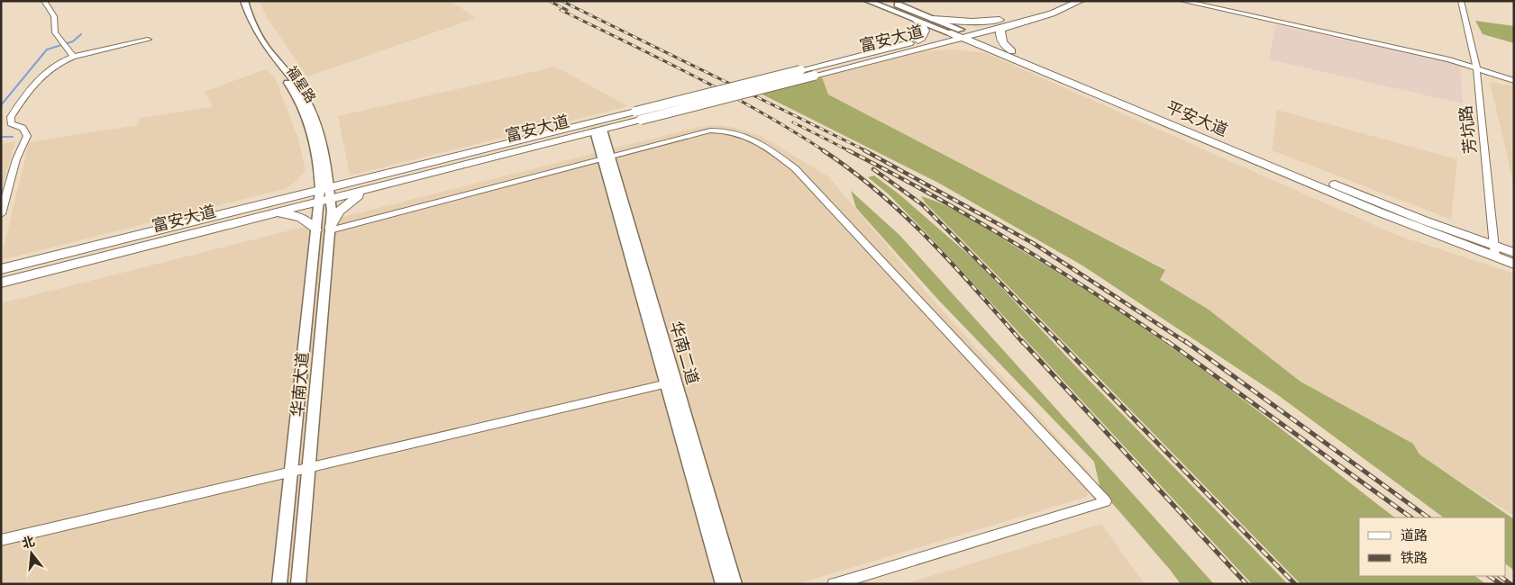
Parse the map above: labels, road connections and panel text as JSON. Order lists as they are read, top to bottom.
{
  "streets": {
    "main road": ["富安大道", "平安大道"],
    "street": [
      "福星路",
      "芳坑路",
      "华南二道",
      "华南大道"
    ]
  },
  "crossings": [
    ["富安大道", "福星路"],
    ["富安大道", "平安大道"],
    ["富安大道", "华南二道"],
    ["富安大道", "华南大道"],
    ["福星路", "华南大道"],
    ["平安大道", "芳坑路"]
  ],
  "legend": ["道路", "铁路"],
  "north": "top"
}
